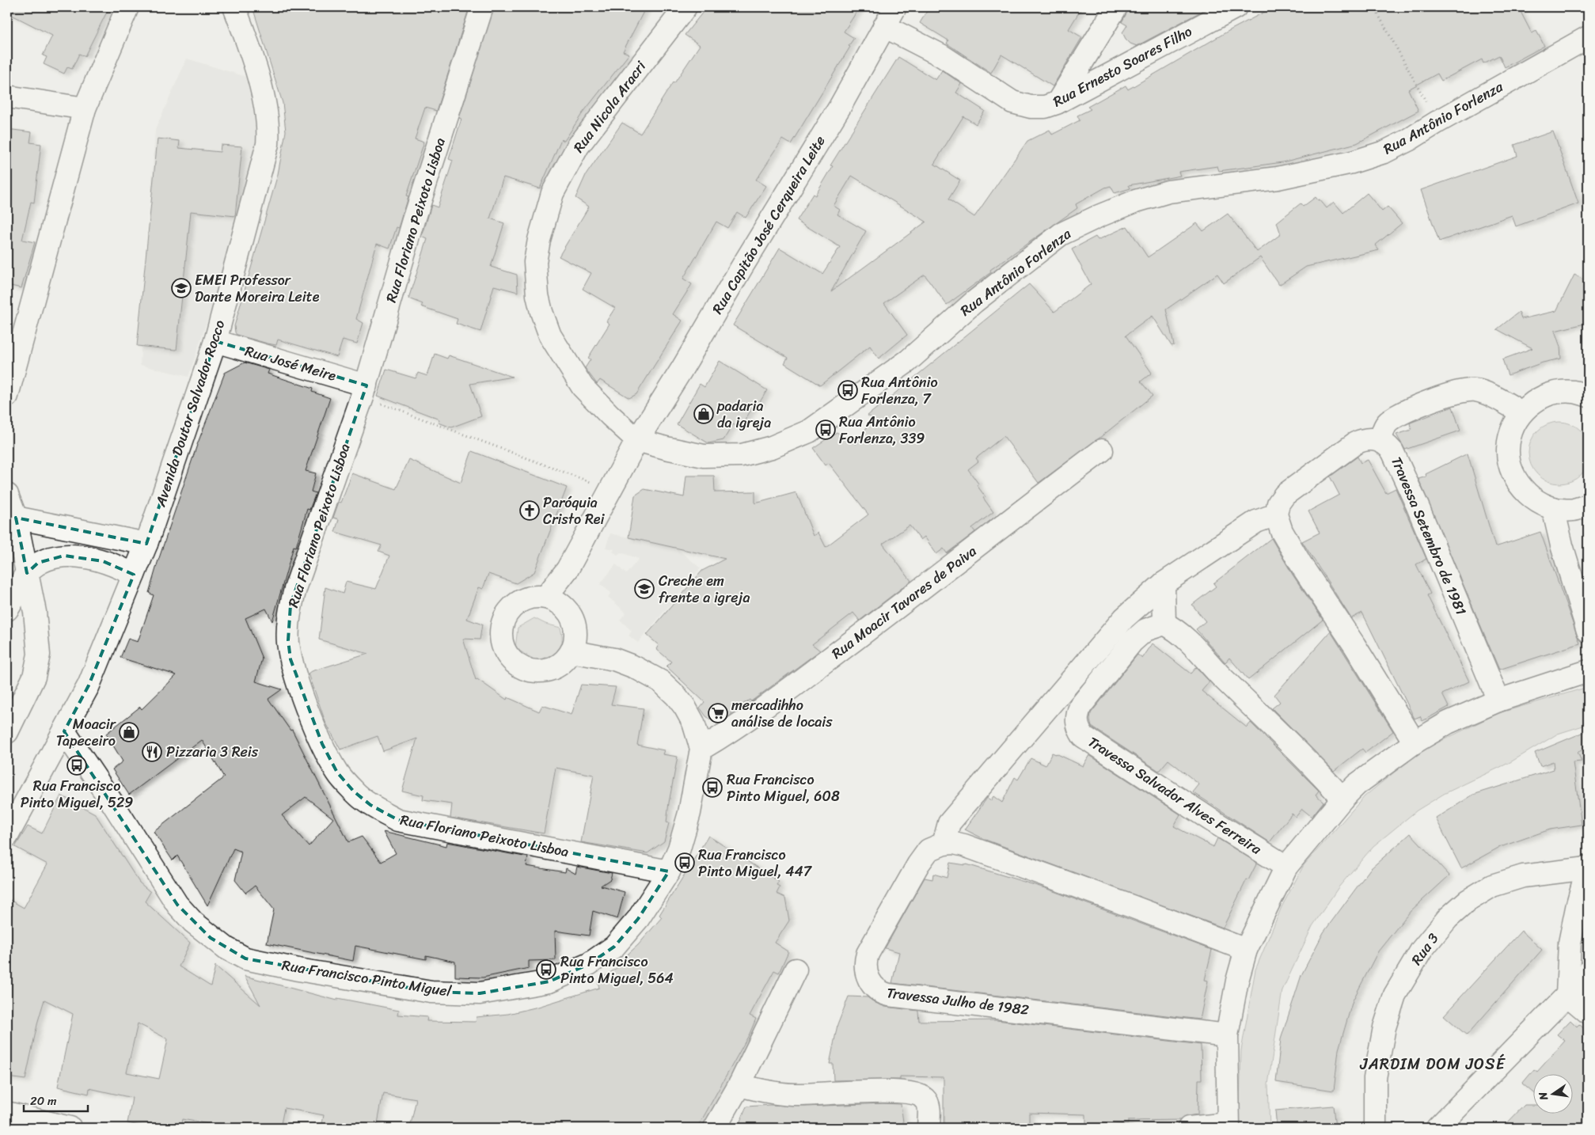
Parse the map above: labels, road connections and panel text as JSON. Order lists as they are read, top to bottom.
{
  "streets": {
    "street": [
      "Rua Ernesto Soares Filho",
      "Rua Nicola Aracri",
      "Rua Antônio Forlenza",
      "Rua Floriano Peixoto Lisboa",
      "Rua Capitão José Cerqueira Leite",
      "Rua José Meire",
      "Avenida Doutor Salvador Rocco",
      "Travessa Setembro de 1981",
      "Rua Moacir Tavares de Paiva",
      "Travessa Salvador Alves Ferreira",
      "Rua 3",
      "Rua Francisco Pinto Miguel",
      "Travessa Julho de 1982"
    ]
  },
  "crossings": [
    ["Rua Ernesto Soares Filho", "Rua Capitão José Cerqueira Leite"],
    ["Rua Nicola Aracri", "Rua Antônio Forlenza"],
    ["Rua Nicola Aracri", "Rua Capitão José Cerqueira Leite"],
    ["Rua Antônio Forlenza", "Rua Capitão José Cerqueira Leite"],
    ["Rua Floriano Peixoto Lisboa", "Rua José Meire"],
    ["Rua Floriano Peixoto Lisboa", "Rua Francisco Pinto Miguel"],
    ["Rua José Meire", "Avenida Doutor Salvador Rocco"],
    ["Avenida Doutor Salvador Rocco", "Rua Francisco Pinto Miguel"],
    ["Rua Moacir Tavares de Paiva", "Rua Francisco Pinto Miguel"]
  ],
  "districts": ["JARDIM DOM JOSÉ"],
  "places": {
    "school or university": ["EMEI Professor Dante Moreira Leite", "Creche em frente a igreja"],
    "bus stop": [
      "Rua Antônio Forlenza, 7",
      "Rua Antônio Forlenza, 339",
      "Rua Francisco Pinto Miguel, 529",
      "Rua Francisco Pinto Miguel, 608",
      "Rua Francisco Pinto Miguel, 447",
      "Rua Francisco Pinto Miguel, 564"
    ],
    "shop": ["padaria da igreja", "Moacir Tapeceiro"],
    "church": ["Paróquia Cristo Rei"],
    "supermarket": ["mercadihho análise de locais"],
    "restaurant": ["Pizzaria 3 Reis"]
  },
  "scale_bar": "20 m",
  "north": "left"
}
